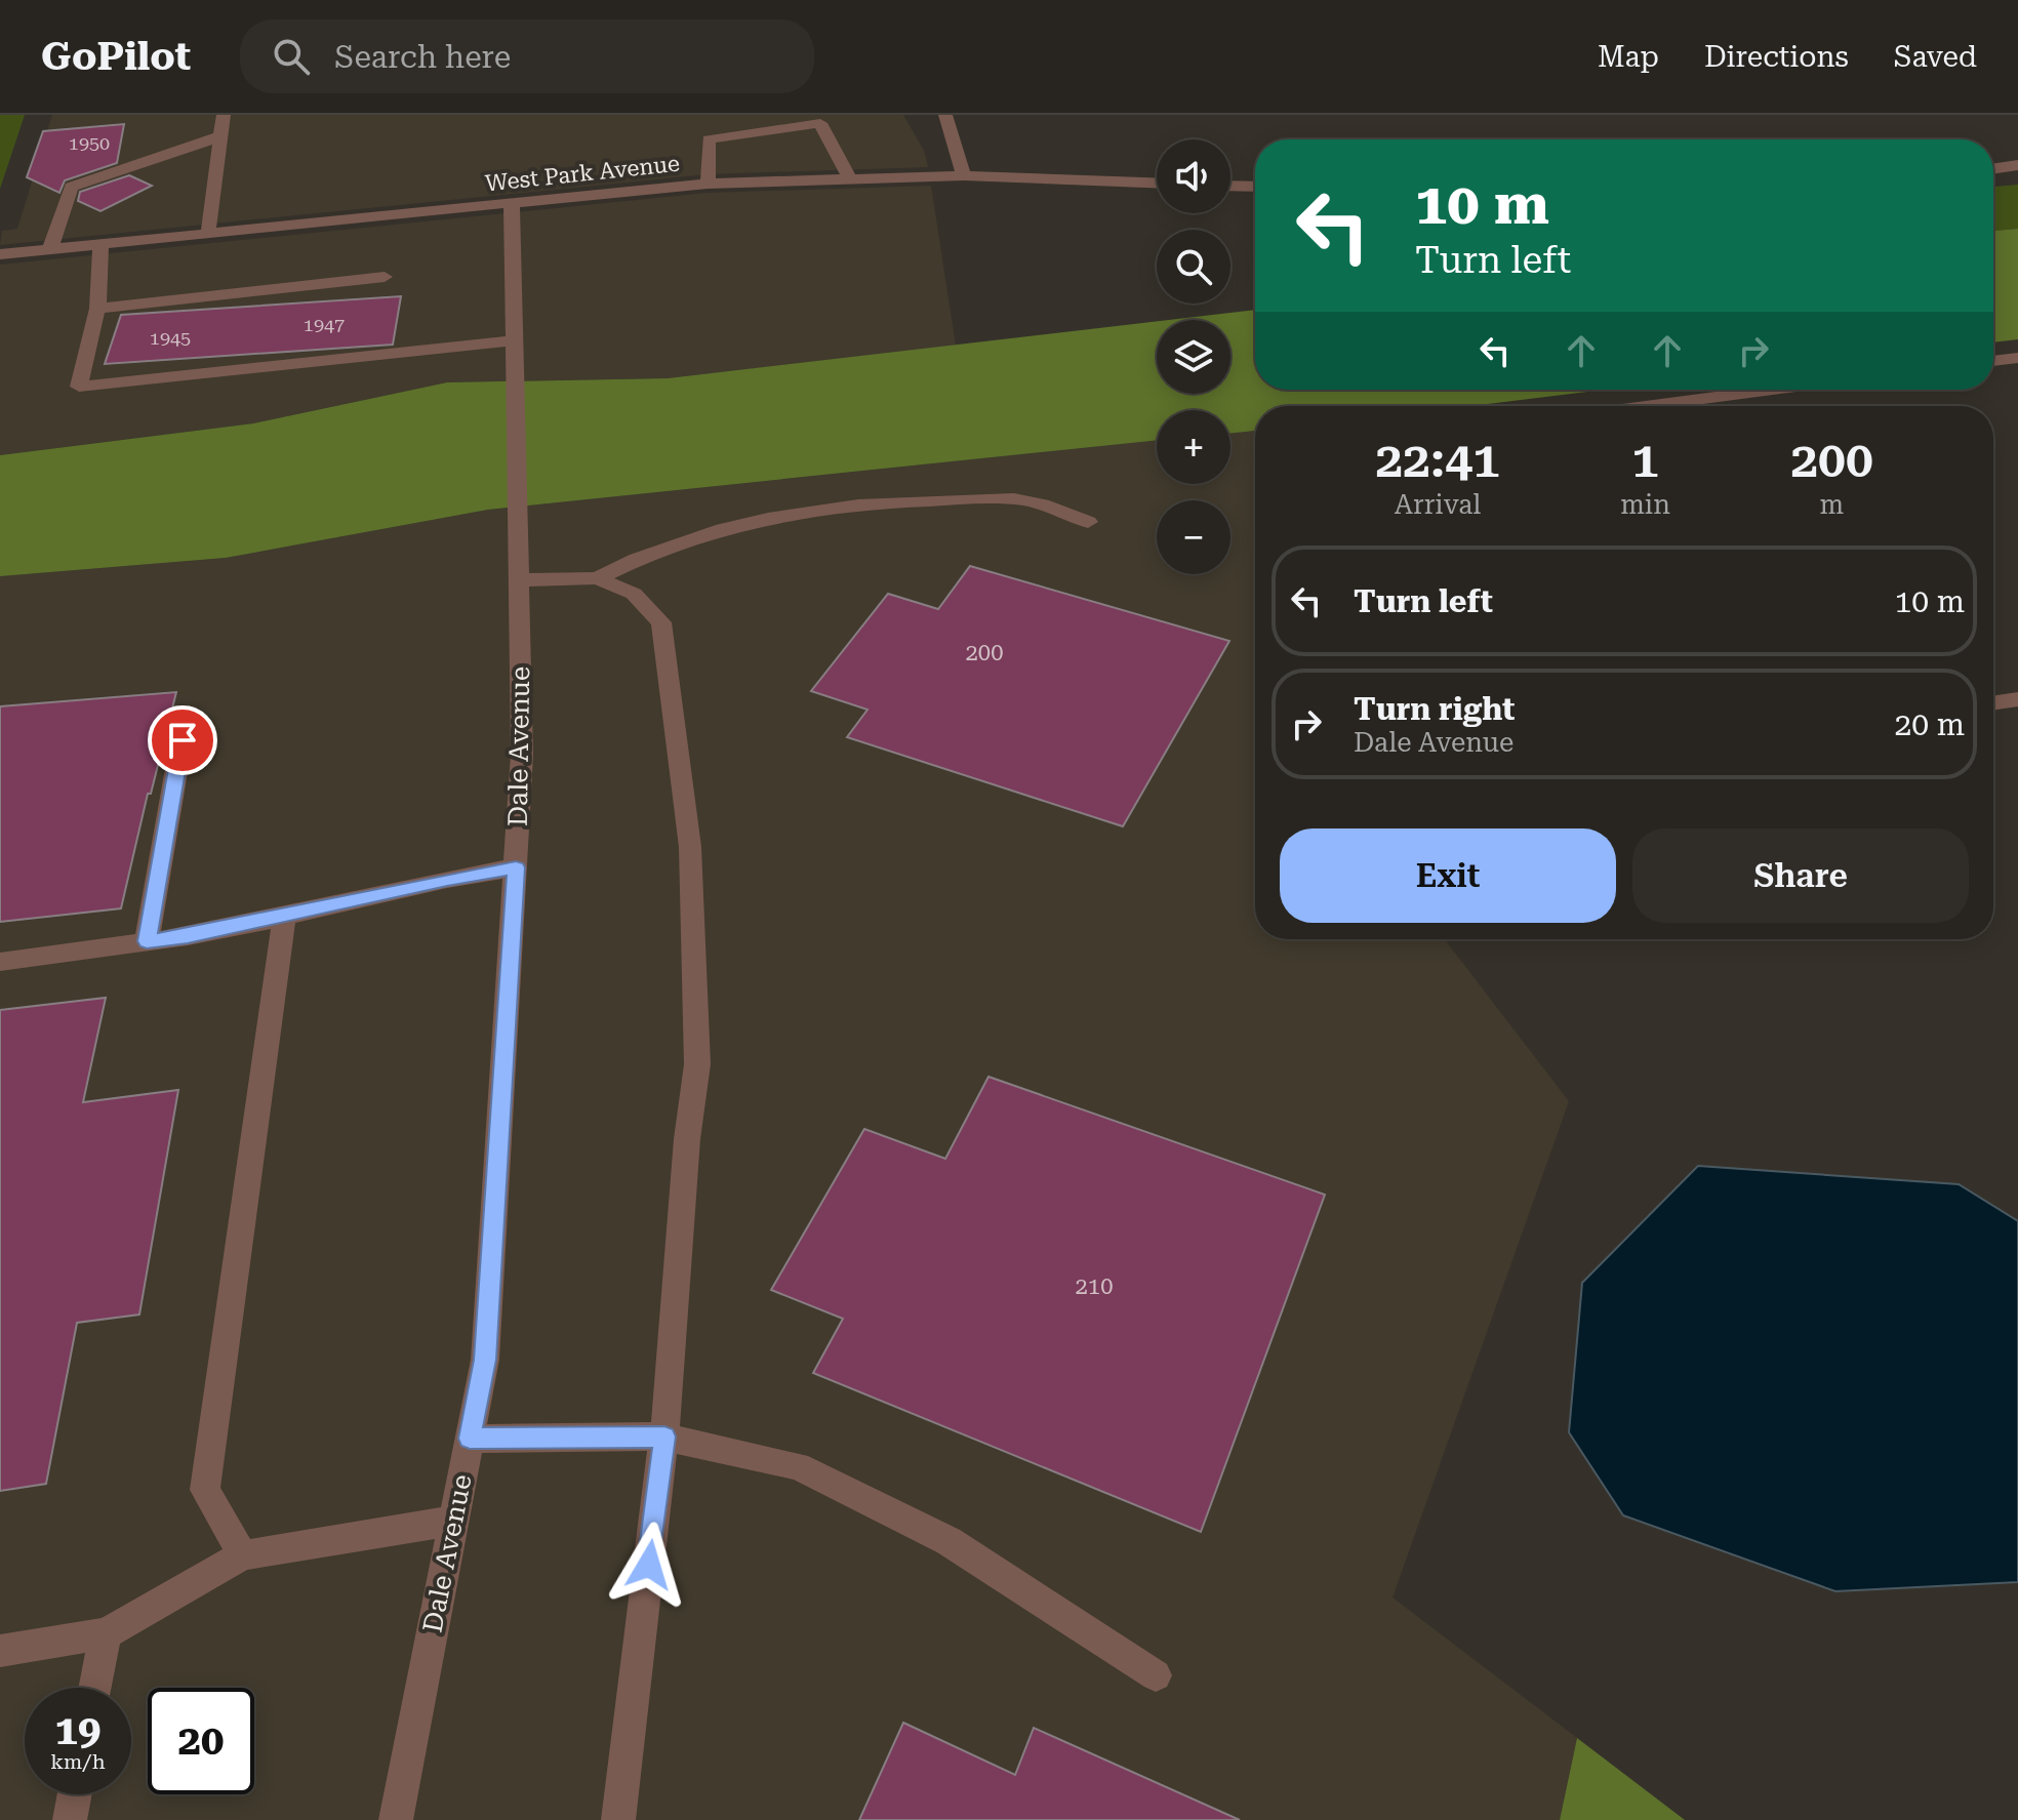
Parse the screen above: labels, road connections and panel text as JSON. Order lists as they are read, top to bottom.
{
  "streets": {
    "street": ["West Park Avenue", "Dale Avenue"]
  },
  "crossings": [
    ["West Park Avenue", "Dale Avenue"]
  ],
  "house_numbers": [
    "1950",
    "1947",
    "1945",
    "200",
    "210"
  ],
  "page": {
    "header": "GoPilot",
    "search": "Search here",
    "nav": ["Map", "Directions", "Saved"],
    "map_buttons": ["+", "−"],
    "turn": ["10 m", "Turn left"],
    "eta": [
      "22:41",
      "Arrival",
      "1",
      "min",
      "200",
      "m"
    ],
    "list": [
      {
        "name": "Turn left",
        "value": "10 m"
      },
      {
        "name": "Turn right",
        "note": "Dale Avenue",
        "value": "20 m"
      }
    ],
    "buttons": ["Exit", "Share"],
    "speed": "19 km/h",
    "limit": "20"
  }
}
